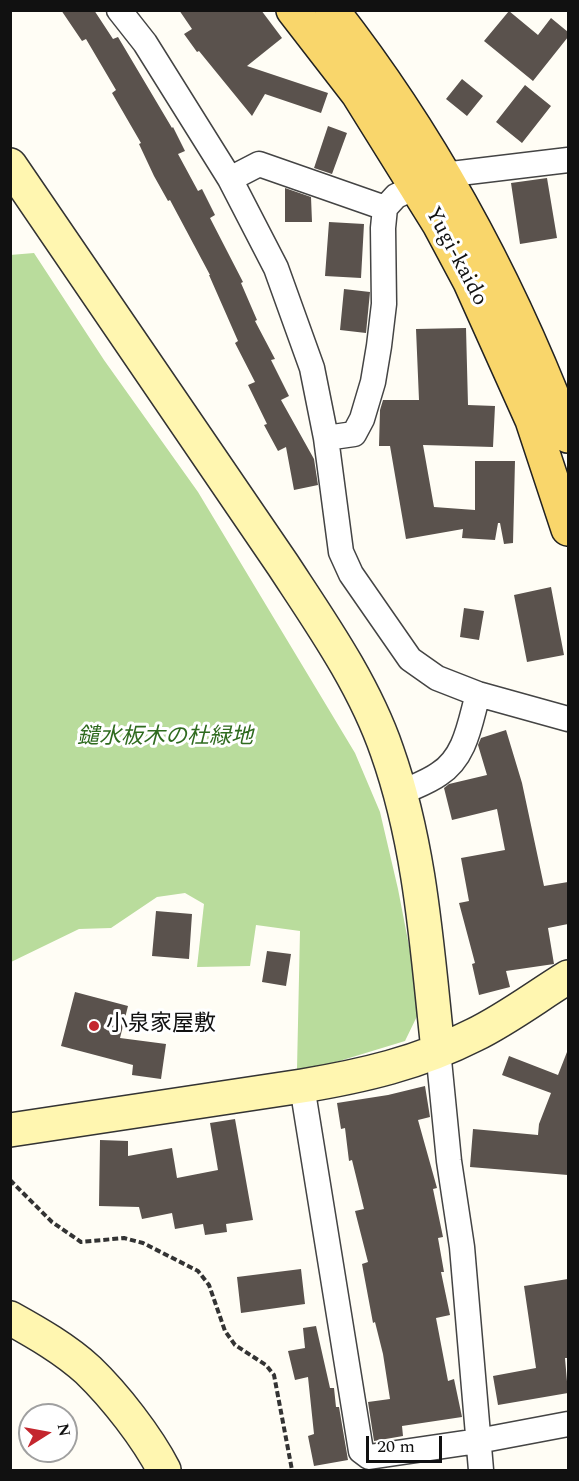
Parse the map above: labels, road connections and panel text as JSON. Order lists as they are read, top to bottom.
{
  "streets": {
    "main road": ["Yugi-kaido"]
  },
  "parks": ["鑓水板木の杜緑地"],
  "places": ["小泉家屋敷"],
  "scale_bar": "20 m",
  "north": "right"
}
